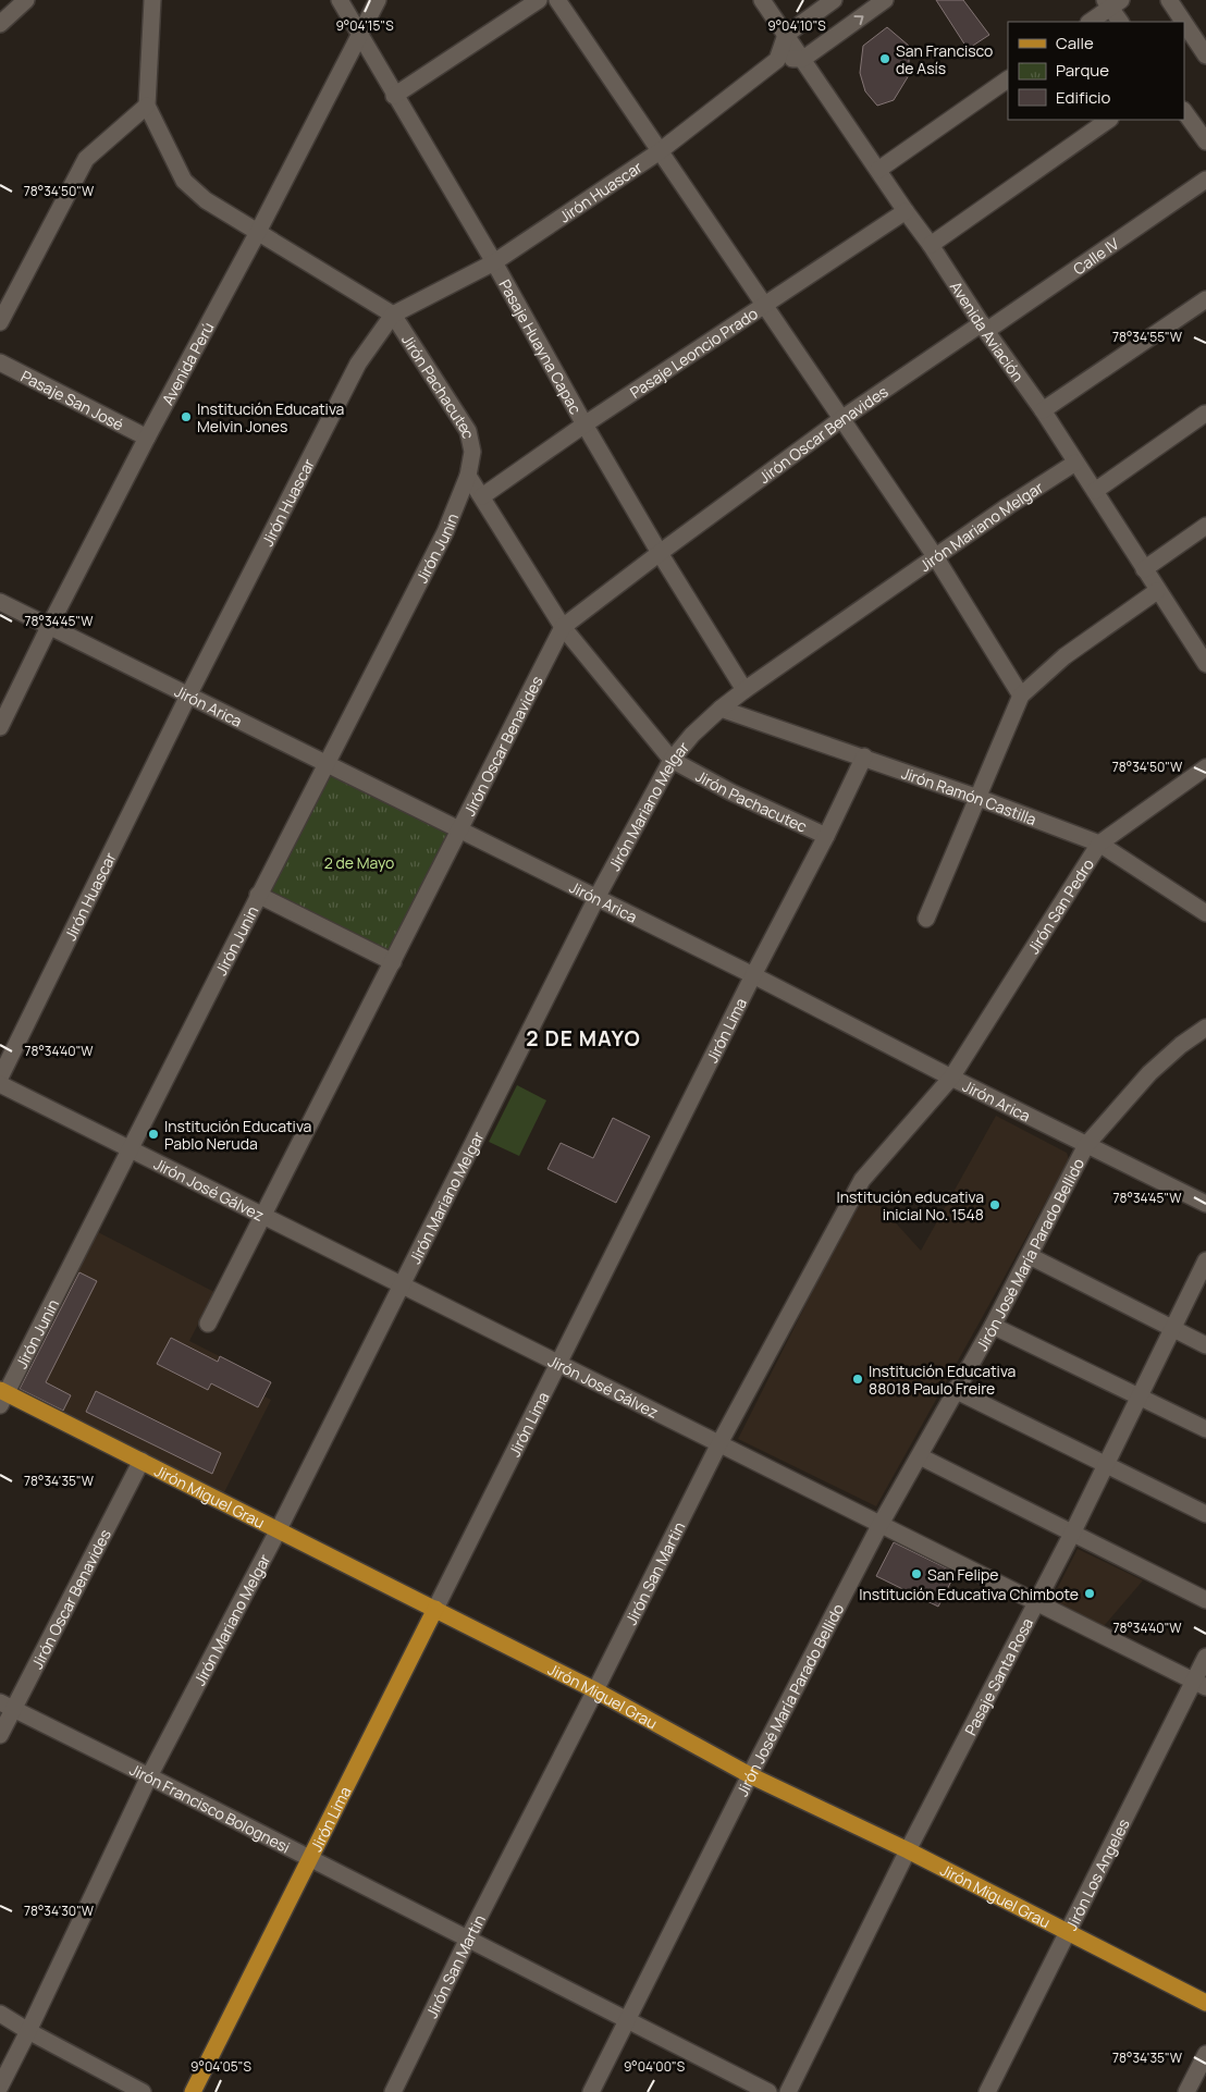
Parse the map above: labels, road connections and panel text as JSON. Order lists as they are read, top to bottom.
{
  "streets": {
    "main road": ["Jirón Lima", "Jirón Miguel Grau"],
    "street": [
      "Jirón Huascar",
      "Calle IV",
      "Avenida Aviación",
      "Pasaje Huayna Capac",
      "Pasaje Leoncio Prado",
      "Avenida Perú",
      "Jirón Pachacutec",
      "Pasaje San José",
      "Jirón Oscar Benavides",
      "Jirón Mariano Melgar",
      "Jirón Junin",
      "Jirón Arica",
      "Jirón Ramón Castilla",
      "Jirón San Pedro",
      "Jirón José Gálvez",
      "Jirón José María Parado Bellido",
      "Jirón San Martin",
      "Pasaje Santa Rosa",
      "Jirón Francisco Bolognesi",
      "Jirón Los Angeles"
    ]
  },
  "crossings": [
    ["Jirón Huascar", "Pasaje Huayna Capac"],
    ["Jirón Huascar", "Jirón Pachacutec"],
    ["Jirón Huascar", "Jirón Arica"],
    ["Calle IV", "Avenida Aviación"],
    ["Calle IV", "Jirón Oscar Benavides"],
    ["Avenida Aviación", "Pasaje Leoncio Prado"],
    ["Avenida Aviación", "Jirón Oscar Benavides"],
    ["Avenida Aviación", "Jirón Mariano Melgar"],
    ["Pasaje Huayna Capac", "Pasaje Leoncio Prado"],
    ["Pasaje Huayna Capac", "Avenida Perú"],
    ["Pasaje Huayna Capac", "Jirón Oscar Benavides"],
    ["Pasaje Huayna Capac", "Jirón Mariano Melgar"],
    ["Pasaje Leoncio Prado", "Jirón Pachacutec"],
    ["Avenida Perú", "Jirón Pachacutec"],
    ["Avenida Perú", "Pasaje San José"],
    ["Avenida Perú", "Jirón Arica"],
    ["Jirón Pachacutec", "Jirón Oscar Benavides"],
    ["Jirón Pachacutec", "Jirón Mariano Melgar"],
    ["Jirón Pachacutec", "Jirón Junin"],
    ["Jirón Pachacutec", "Jirón Lima"],
    ["Jirón Oscar Benavides", "Jirón Arica"],
    ["Jirón Oscar Benavides", "Jirón José Gálvez"],
    ["Jirón Oscar Benavides", "Jirón Miguel Grau"],
    ["Jirón Oscar Benavides", "Jirón Francisco Bolognesi"],
    ["Jirón Mariano Melgar", "Jirón Arica"],
    ["Jirón Mariano Melgar", "Jirón Ramón Castilla"],
    ["Jirón Mariano Melgar", "Jirón José Gálvez"],
    ["Jirón Mariano Melgar", "Jirón Miguel Grau"],
    ["Jirón Mariano Melgar", "Jirón Francisco Bolognesi"],
    ["Jirón Junin", "Jirón Arica"],
    ["Jirón Junin", "Jirón José Gálvez"],
    ["Jirón Junin", "Jirón Miguel Grau"],
    ["Jirón Arica", "Jirón San Pedro"],
    ["Jirón Arica", "Jirón Lima"],
    ["Jirón Arica", "Jirón José María Parado Bellido"],
    ["Jirón Arica", "Jirón San Martin"],
    ["Jirón Ramón Castilla", "Jirón San Pedro"],
    ["Jirón Ramón Castilla", "Jirón Lima"],
    ["Jirón San Pedro", "Jirón San Martin"],
    ["Jirón Lima", "Jirón José Gálvez"],
    ["Jirón Lima", "Jirón Miguel Grau"],
    ["Jirón Lima", "Jirón Francisco Bolognesi"],
    ["Jirón José Gálvez", "Jirón José María Parado Bellido"],
    ["Jirón José Gálvez", "Jirón San Martin"],
    ["Jirón José Gálvez", "Pasaje Santa Rosa"],
    ["Jirón José Gálvez", "Jirón Los Angeles"],
    ["Jirón José María Parado Bellido", "Jirón Miguel Grau"],
    ["Jirón José María Parado Bellido", "Jirón Francisco Bolognesi"],
    ["Jirón Miguel Grau", "Jirón San Martin"],
    ["Jirón Miguel Grau", "Pasaje Santa Rosa"],
    ["Jirón Miguel Grau", "Jirón Los Angeles"],
    ["Jirón San Martin", "Jirón Francisco Bolognesi"]
  ],
  "districts": ["2 DE MAYO"],
  "parks": ["2 de Mayo"],
  "places": [
    "San Francisco de Asís",
    "Institución Educativa Melvin Jones",
    "Institución Educativa Pablo Neruda",
    "Institución educativa inicial No. 1548",
    "Institución Educativa 88018 Paulo Freire",
    "San Felipe",
    "Institución Educativa Chimbote"
  ],
  "legend": ["Calle", "Parque", "Edificio"],
  "coordinates": [
    "9°04'15\"S",
    "9°04'10\"S",
    "78°34'50\"W",
    "78°34'55\"W",
    "78°34'45\"W",
    "78°34'40\"W",
    "78°34'35\"W",
    "78°34'30\"W",
    "9°04'05\"S",
    "9°04'00\"S"
  ]
}
